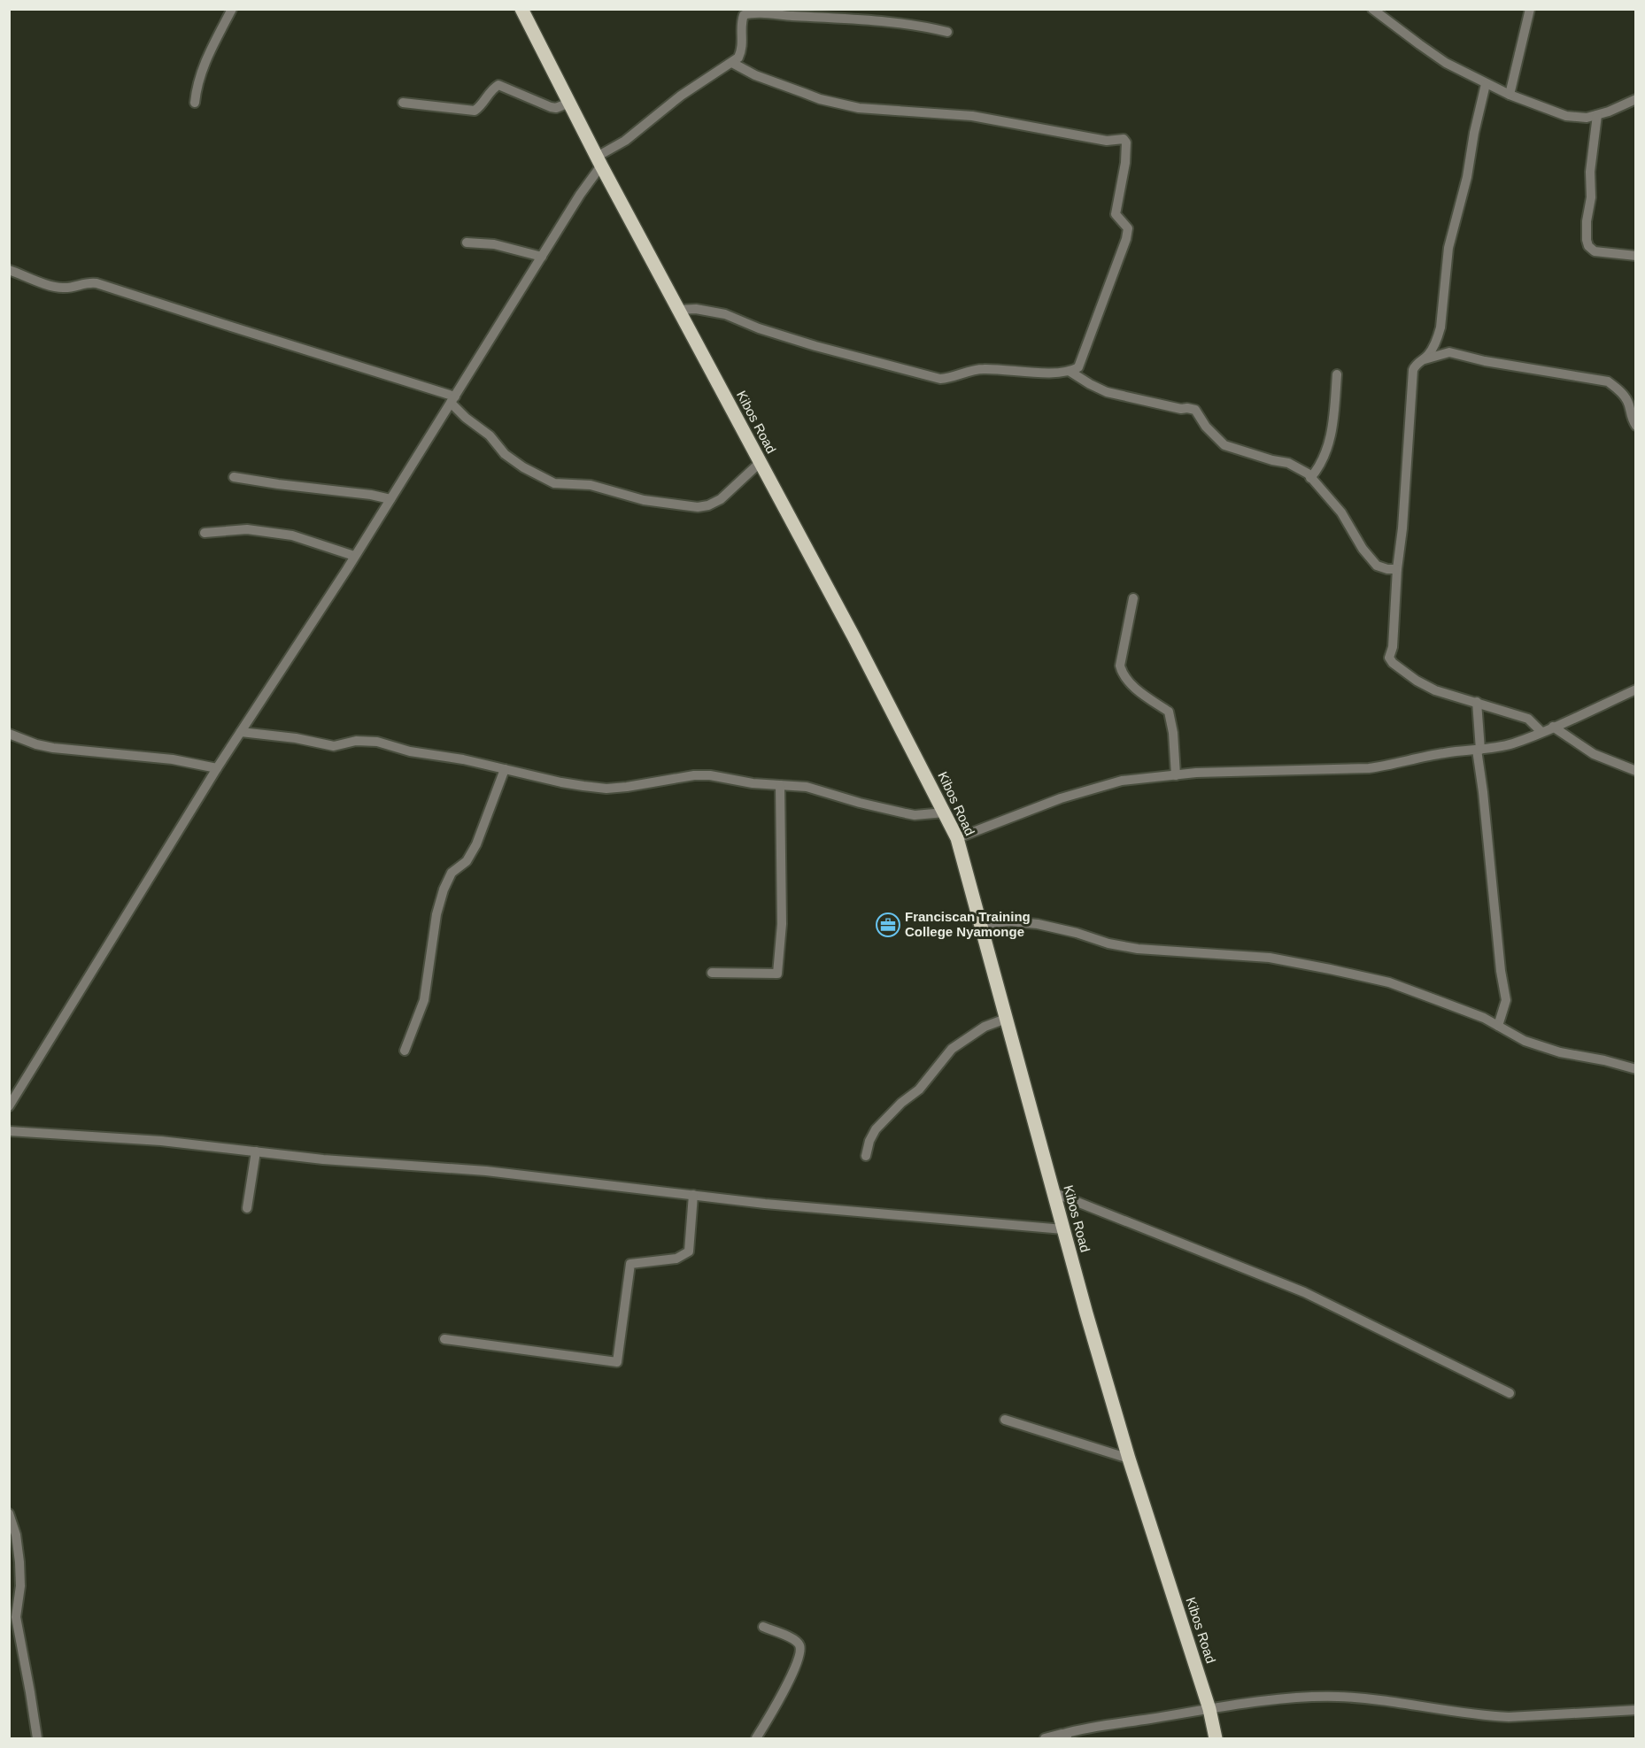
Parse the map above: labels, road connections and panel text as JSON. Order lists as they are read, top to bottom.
{
  "streets": {
    "main road": ["Kibos Road"]
  },
  "places": {
    "office": ["Franciscan Training College Nyamonge"]
  }
}
